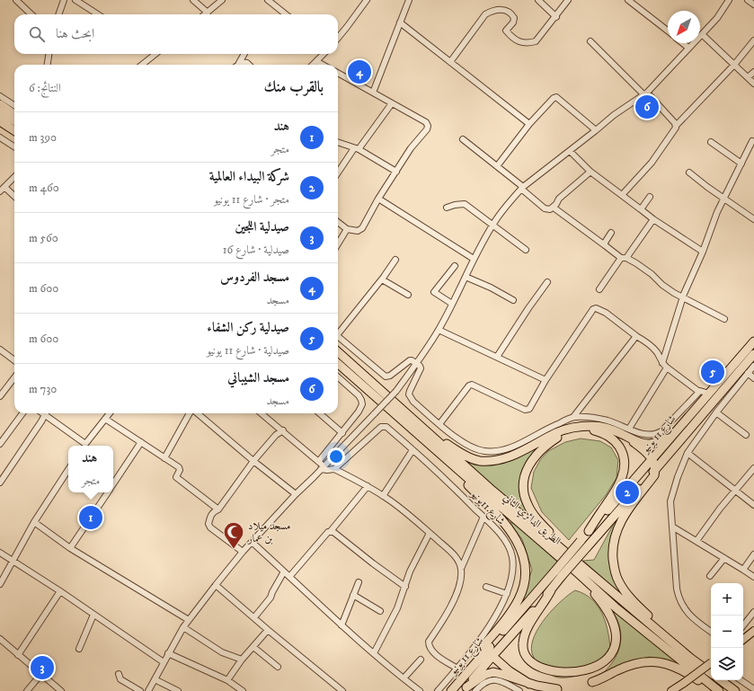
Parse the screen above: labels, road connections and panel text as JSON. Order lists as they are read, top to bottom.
{
  "streets": {
    "highway": ["شارع 11 يونيو", "الطريق الدائري الثاني"],
    "street": ["شارع 11يونيو"]
  },
  "places": {
    "mosque": ["مسجد ميلاد بن عمار"]
  },
  "north": "bottom left",
  "page": {
    "search": "ابحث هنا",
    "pins": [
      "4",
      "6",
      "5",
      "2",
      "1",
      "3"
    ],
    "heading": ["بالقرب منك", "النتائج: 6"],
    "list": [
      {
        "mark": "1",
        "name": "هند",
        "note": "متجر",
        "value": "390 m"
      },
      {
        "mark": "2",
        "name": "شركة البيداء العالمية",
        "note": "متجر · شارع 11 يونيو",
        "value": "460 m"
      },
      {
        "mark": "3",
        "name": "صيدلية اللجين",
        "note": "صيدلية · شارع 16",
        "value": "560 m"
      },
      {
        "mark": "4",
        "name": "مسجد الفردوس",
        "note": "مسجد",
        "value": "600 m"
      },
      {
        "mark": "5",
        "name": "صيدلية ركن الشفاء",
        "note": "صيدلية · شارع 11 يونيو",
        "value": "600 m"
      },
      {
        "mark": "6",
        "name": "مسجد الشيباني",
        "note": "مسجد",
        "value": "730 m"
      }
    ],
    "popup": ["هند", "متجر"],
    "map_buttons": ["+", "−"]
  }
}
